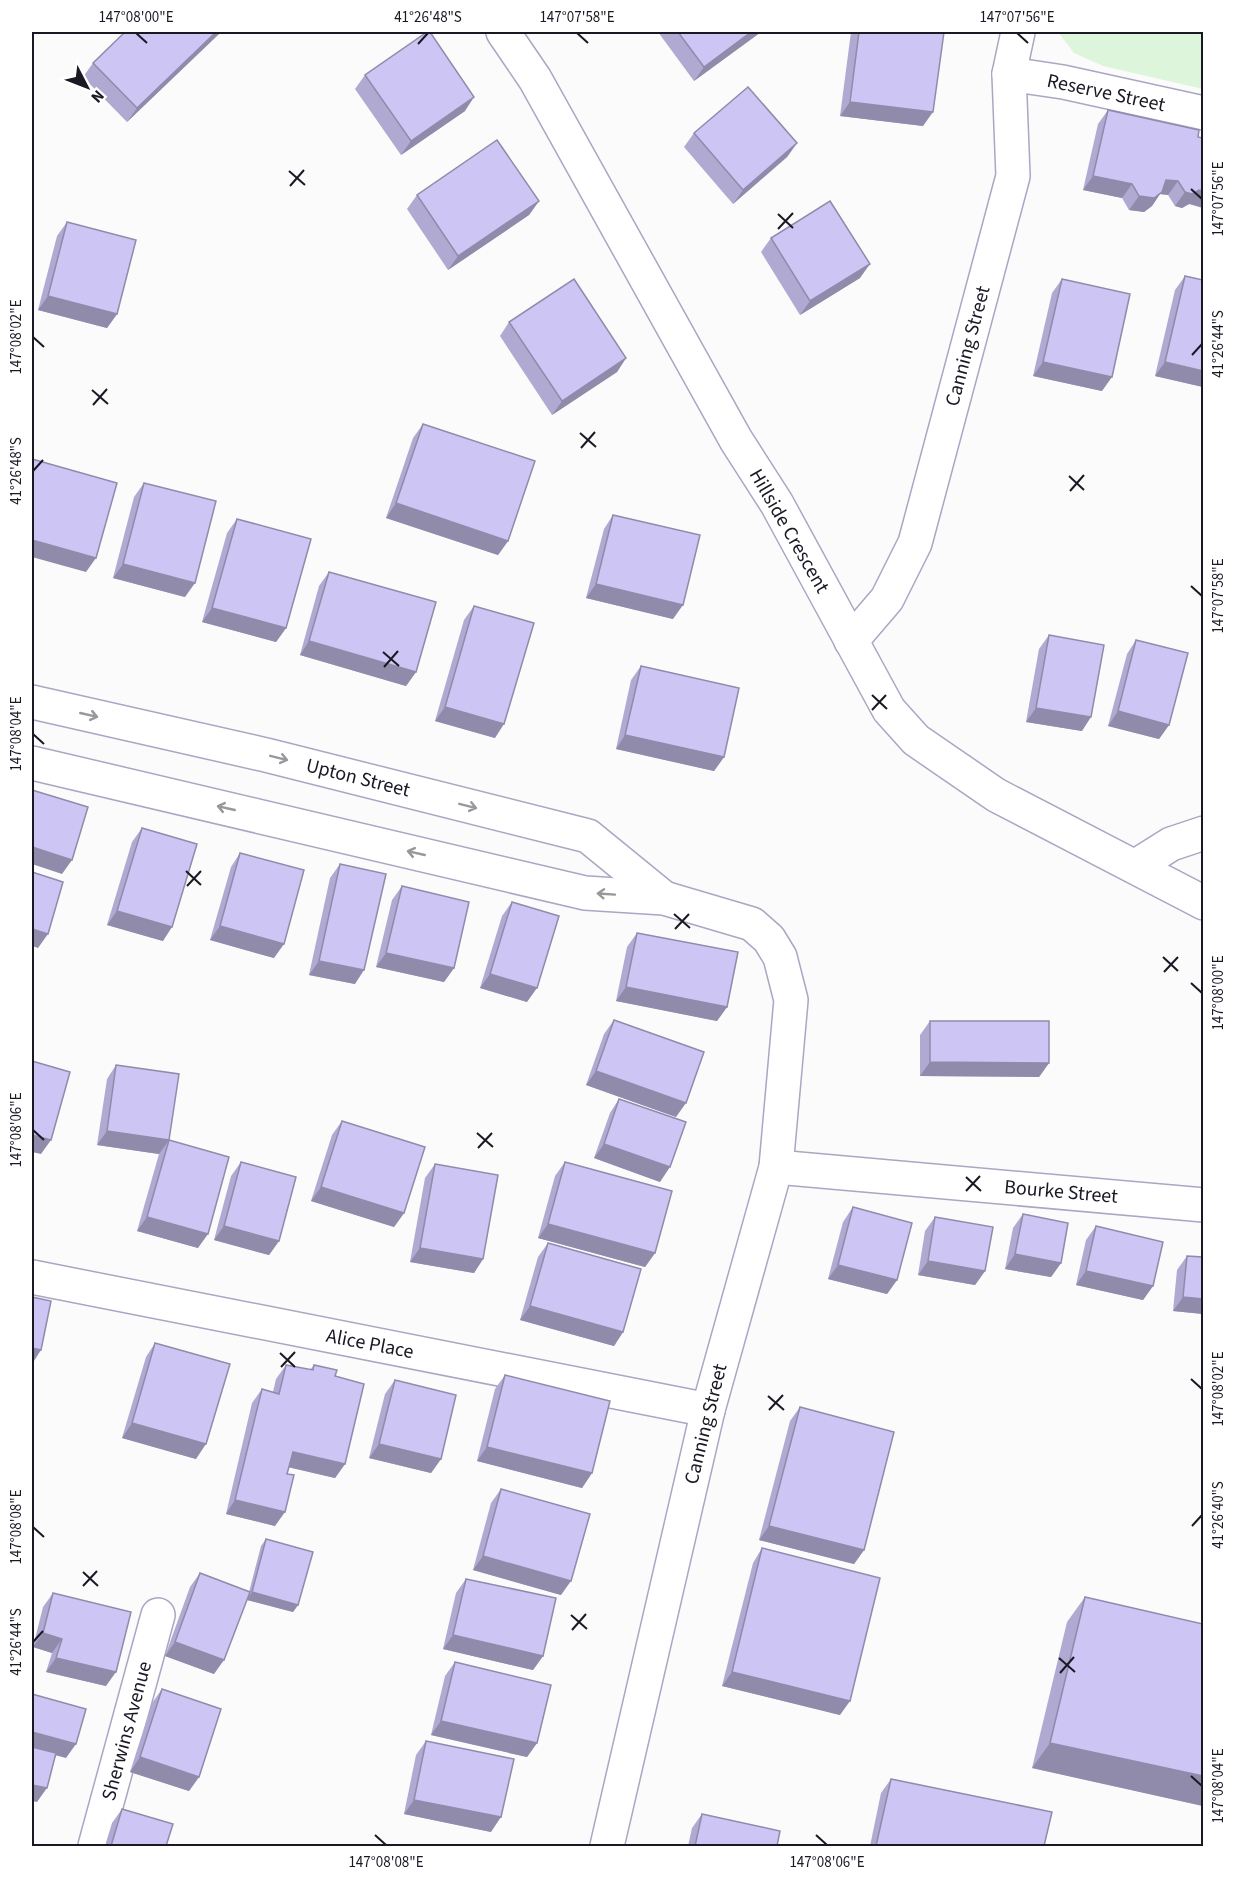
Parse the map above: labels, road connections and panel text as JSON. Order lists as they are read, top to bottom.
{
  "streets": {
    "street": [
      "Reserve Street",
      "Canning Street",
      "Hillside Crescent",
      "Upton Street",
      "Bourke Street",
      "Alice Place",
      "Sherwins Avenue"
    ]
  },
  "crossings": [
    ["Reserve Street", "Canning Street"],
    ["Canning Street", "Hillside Crescent"],
    ["Canning Street", "Upton Street"],
    ["Canning Street", "Bourke Street"],
    ["Canning Street", "Alice Place"]
  ],
  "north": "bottom right",
  "coordinates": [
    "147°08'00\"E",
    "41°26'48\"S",
    "147°07'58\"E",
    "147°07'56\"E",
    "147°08'02\"E",
    "41°26'44\"S",
    "147°08'04\"E",
    "147°08'06\"E",
    "41°26'40\"S",
    "147°08'08\"E"
  ]
}
